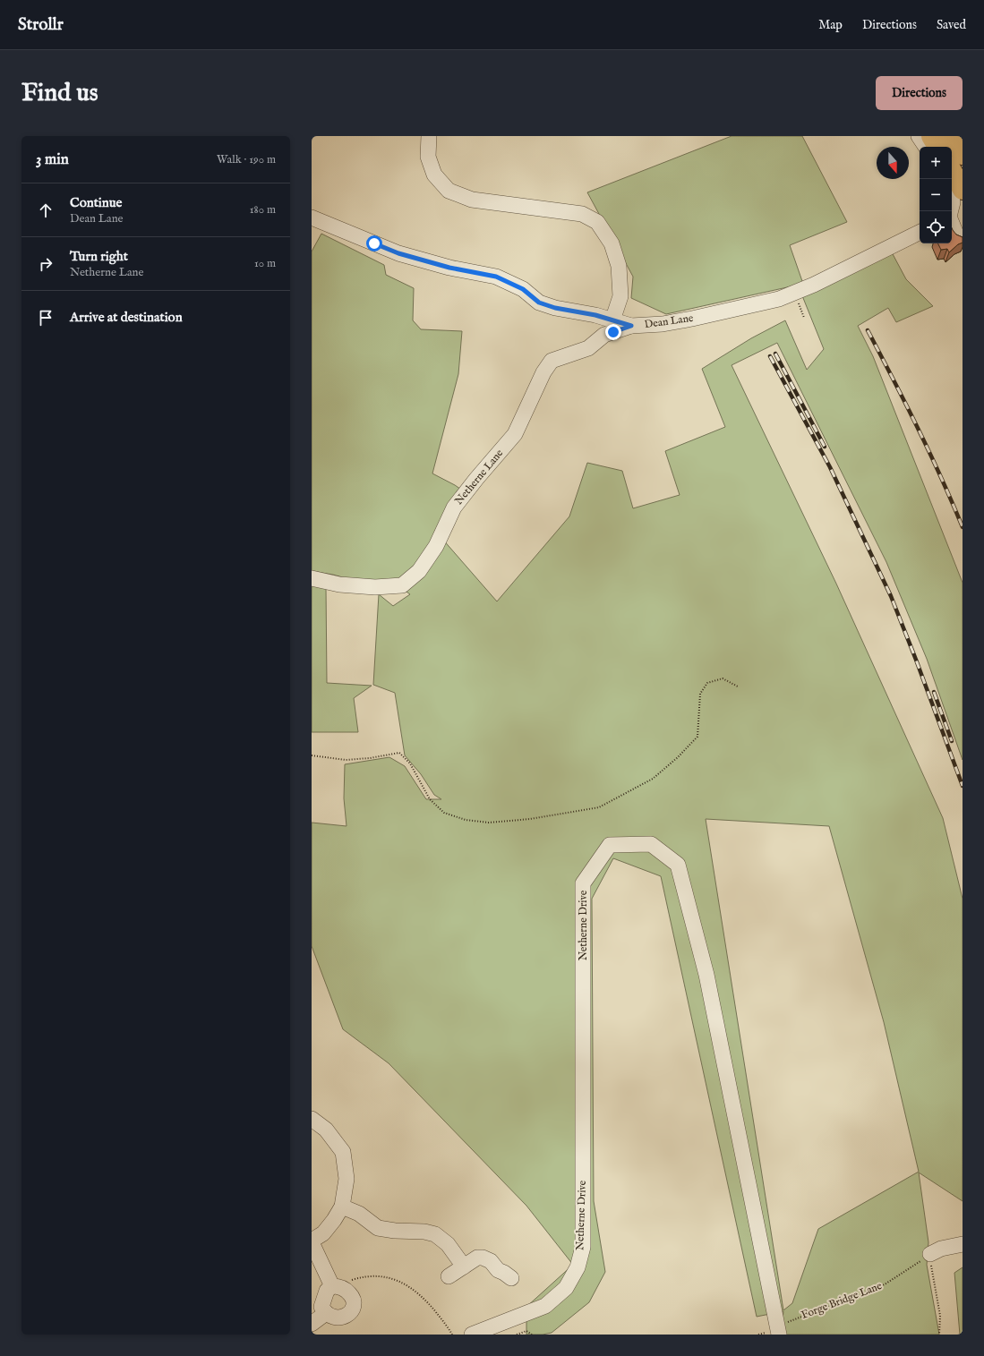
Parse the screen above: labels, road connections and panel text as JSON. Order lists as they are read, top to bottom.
{
  "streets": {
    "street": ["Dean Lane", "Netherne Lane", "Netherne Drive"],
    "path": ["Forge Bridge Lane"]
  },
  "crossings": [
    ["Dean Lane", "Netherne Lane"],
    ["Netherne Drive", "Forge Bridge Lane"]
  ],
  "north": "bottom",
  "page": {
    "header": "Strollr",
    "nav": ["Map", "Directions", "Saved"],
    "buttons": "Directions",
    "title": "Find us",
    "heading": ["3 min", "Walk · 190 m"],
    "map_buttons": ["+", "−"],
    "list": [
      ["Continue", "Dean Lane", "180 m"],
      ["Turn right", "Netherne Lane", "10 m"],
      "Arrive at destination"
    ]
  }
}
